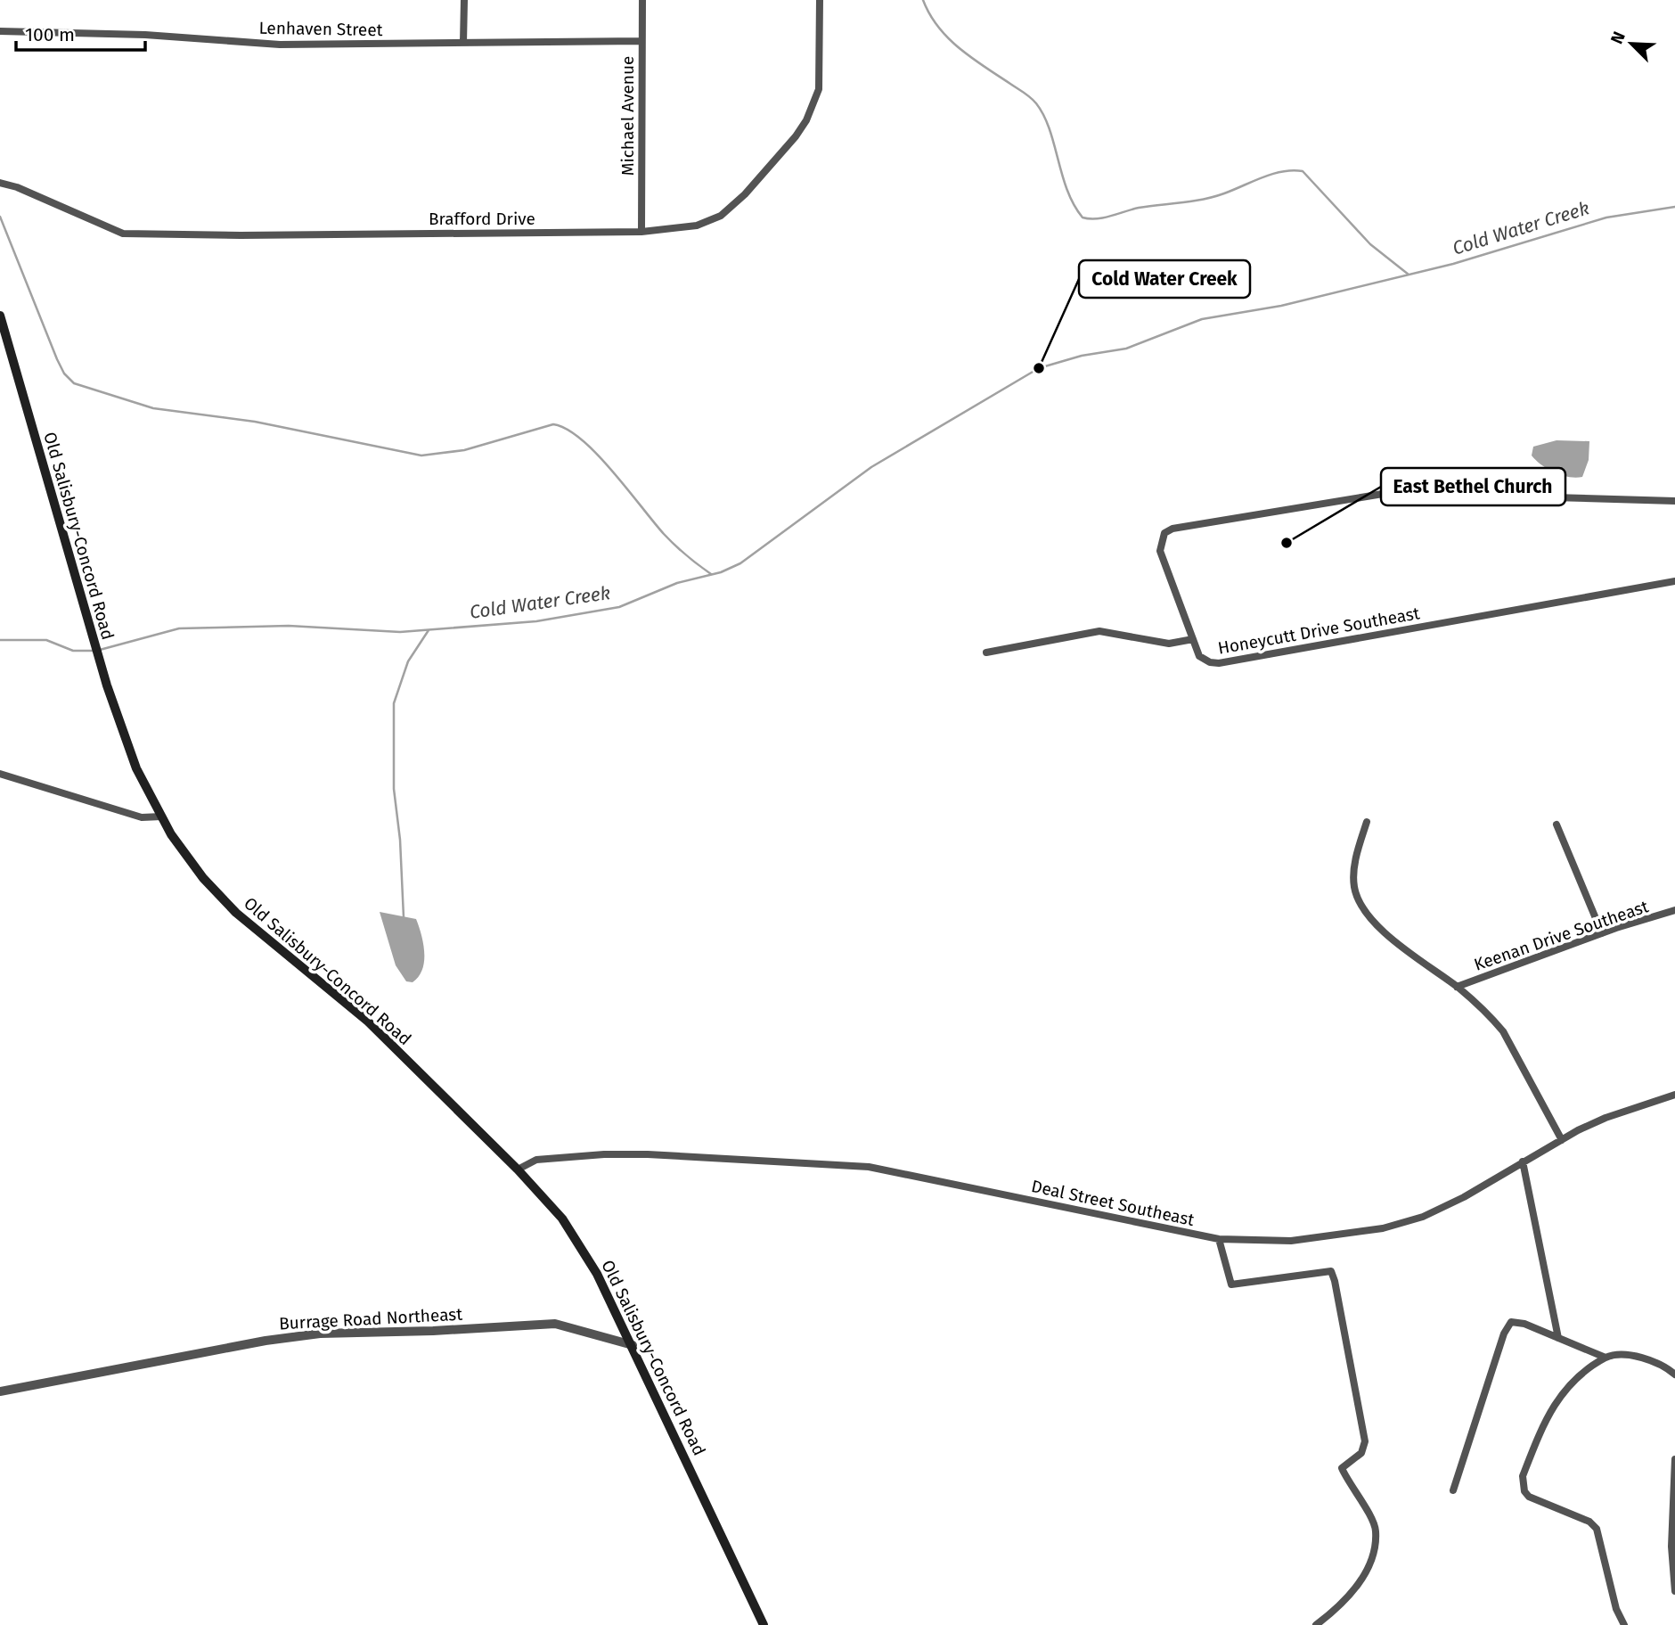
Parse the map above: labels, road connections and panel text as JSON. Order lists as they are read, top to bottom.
{
  "streets": {
    "main road": ["Old Salisbury-Concord Road"],
    "street": [
      "Lenhaven Street",
      "Michael Avenue",
      "Brafford Drive",
      "Honeycutt Drive Southeast",
      "Keenan Drive Southeast",
      "Deal Street Southeast",
      "Burrage Road Northeast"
    ]
  },
  "crossings": [
    ["Lenhaven Street", "Michael Avenue"],
    ["Michael Avenue", "Brafford Drive"],
    ["Old Salisbury-Concord Road", "Deal Street Southeast"],
    ["Old Salisbury-Concord Road", "Burrage Road Northeast"]
  ],
  "water": ["Cold Water Creek"],
  "places": ["Cold Water Creek", "East Bethel Church"],
  "scale_bar": "100 m",
  "north": "top left"
}
